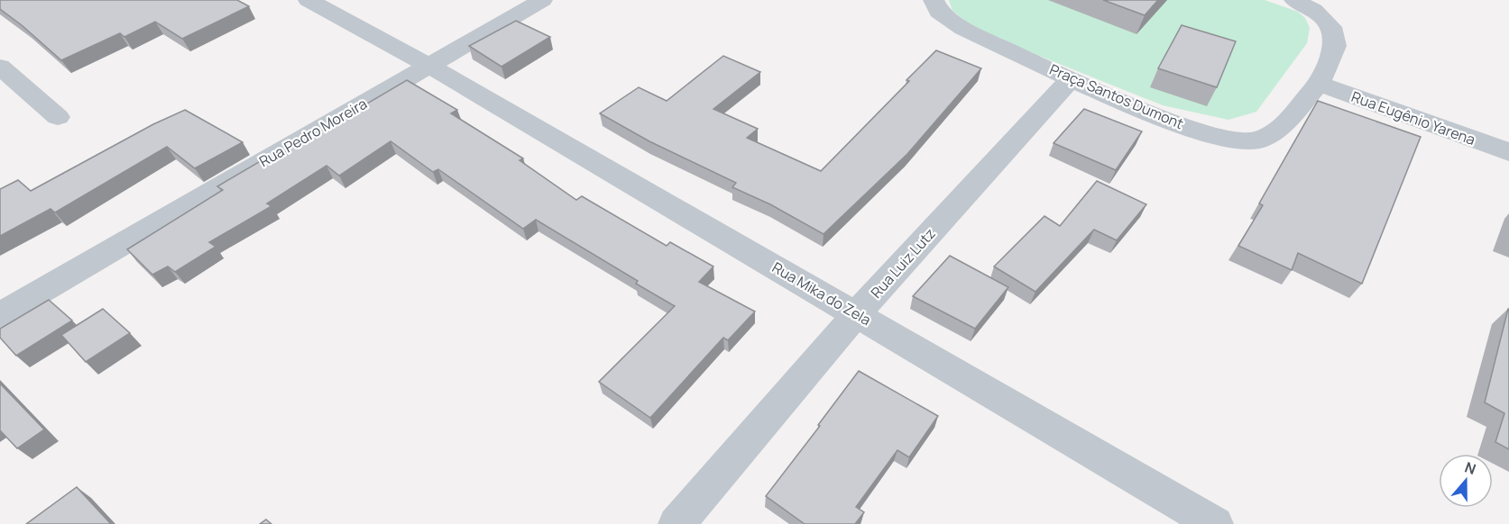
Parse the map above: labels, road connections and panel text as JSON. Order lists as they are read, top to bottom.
{
  "streets": {
    "street": [
      "Praça Santos Dumont",
      "Rua Eugênio Yarena",
      "Rua Pedro Moreira",
      "Rua Luiz Lutz",
      "Rua Mika do Zela"
    ]
  },
  "crossings": [
    ["Praça Santos Dumont", "Rua Eugênio Yarena"],
    ["Praça Santos Dumont", "Rua Luiz Lutz"],
    ["Rua Pedro Moreira", "Rua Mika do Zela"],
    ["Rua Luiz Lutz", "Rua Mika do Zela"]
  ],
  "north": "top"
}
